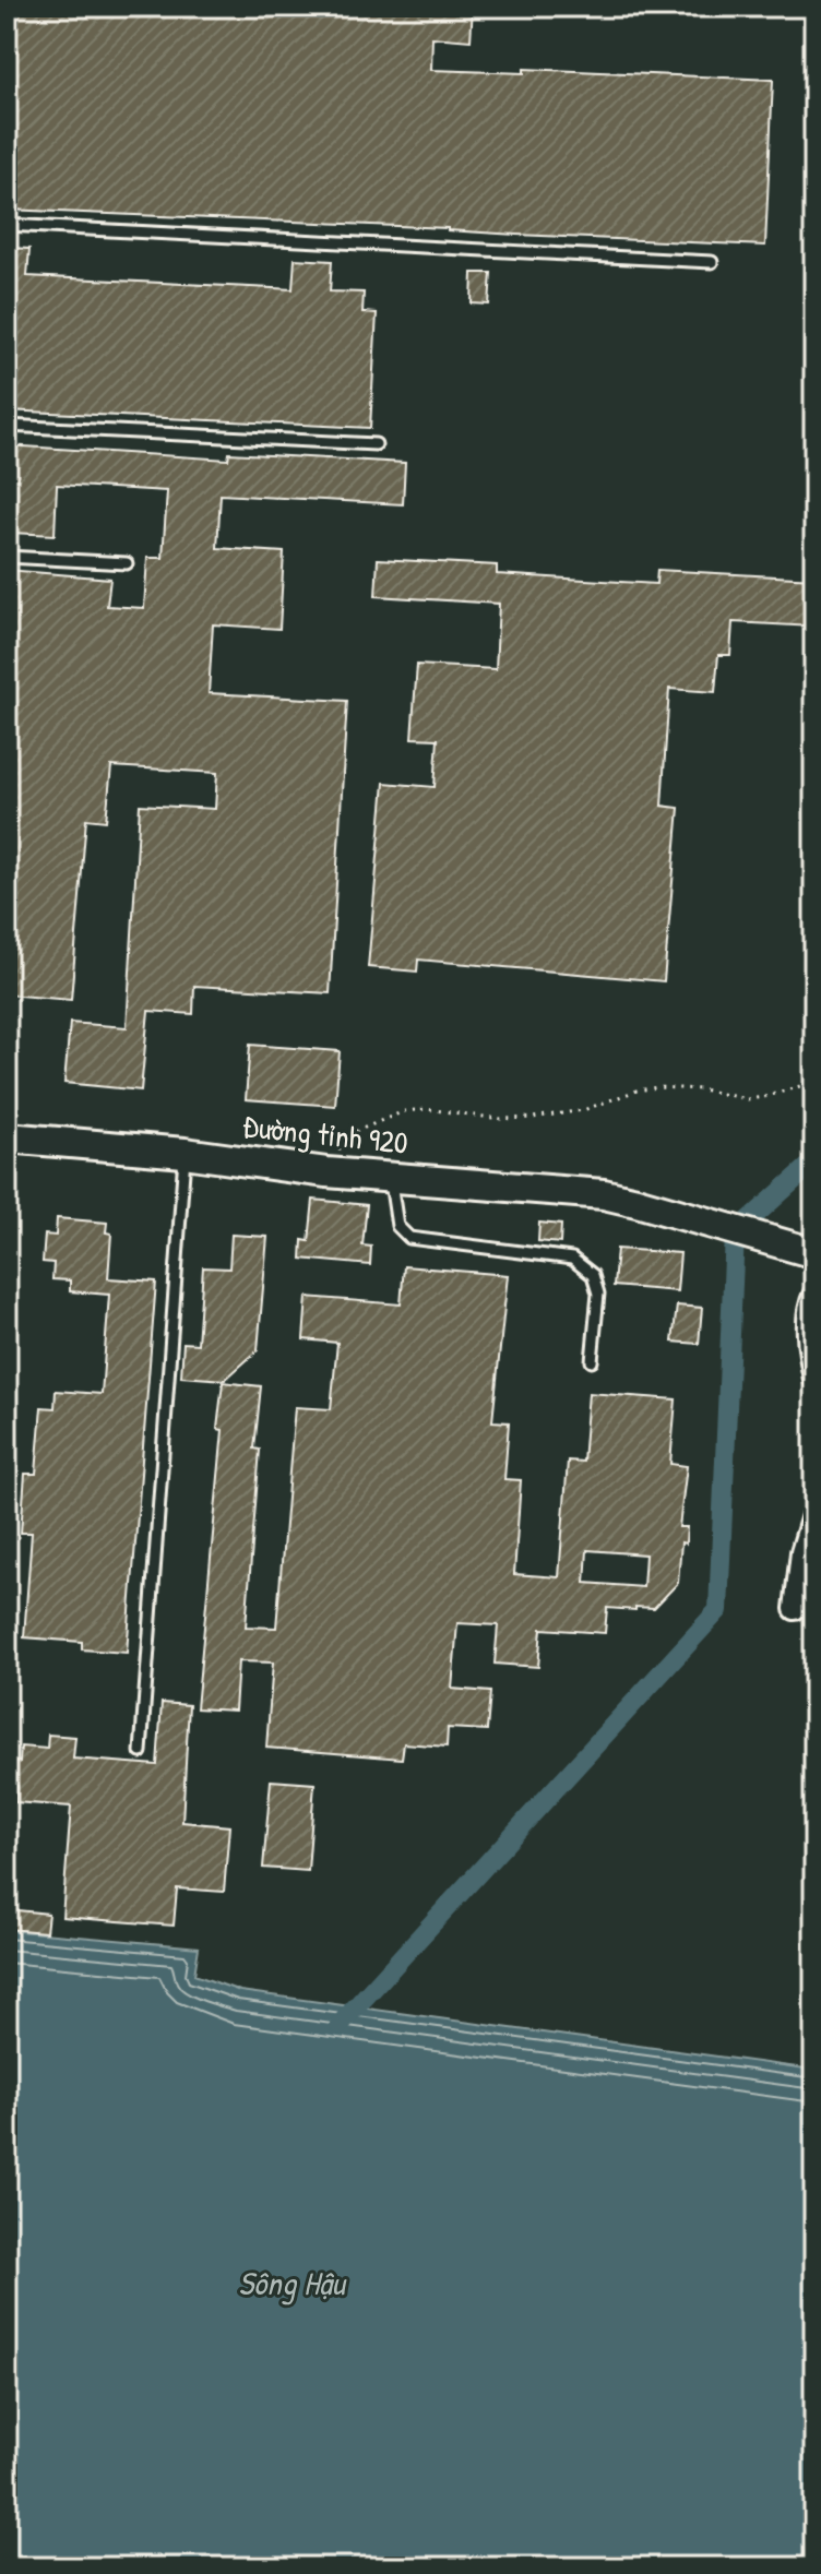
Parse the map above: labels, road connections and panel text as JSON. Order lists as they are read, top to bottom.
{
  "streets": {
    "main road": ["Đường tỉnh 920"]
  },
  "water": ["Sông Hậu"]
}
